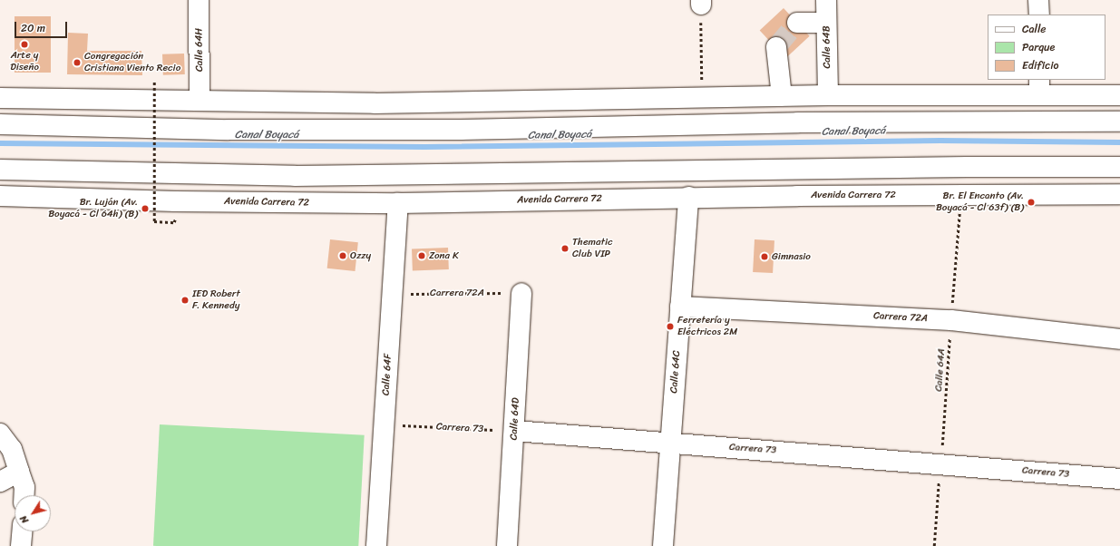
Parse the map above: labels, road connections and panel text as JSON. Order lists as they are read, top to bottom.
{
  "streets": {
    "main road": [
      "Calle 64B",
      "Calle 64H",
      "Avenida Carrera 72",
      "Carrera 72A",
      "Calle 64C",
      "Calle 64F",
      "Calle 64D",
      "Carrera 73"
    ],
    "path": ["Calle 64A"]
  },
  "crossings": [
    ["Avenida Carrera 72", "Calle 64A"],
    ["Avenida Carrera 72", "Calle 64C"],
    ["Avenida Carrera 72", "Calle 64F"],
    ["Carrera 72A", "Calle 64A"],
    ["Carrera 72A", "Calle 64C"],
    ["Carrera 72A", "Calle 64F"],
    ["Carrera 72A", "Calle 64D"],
    ["Calle 64A", "Carrera 73"],
    ["Calle 64C", "Carrera 73"],
    ["Calle 64F", "Carrera 73"],
    ["Calle 64D", "Carrera 73"]
  ],
  "water": ["Canal Boyacá"],
  "places": [
    "Arte y Diseño",
    "Congregación Cristiana Viento Recio",
    "Br. El Encanto (Av. Boyacá - Cl 63f) (B)",
    "Br. Luján (Av. Boyacá - Cl 64h) (B)",
    "Thematic Club VIP",
    "Ozzy",
    "Zona K",
    "Gimnasio",
    "IED Robert F. Kennedy",
    "Ferretería y Eléctricos 2M"
  ],
  "legend": ["Calle", "Parque", "Edificio"],
  "scale_bar": "20 m",
  "north": "bottom left"
}
